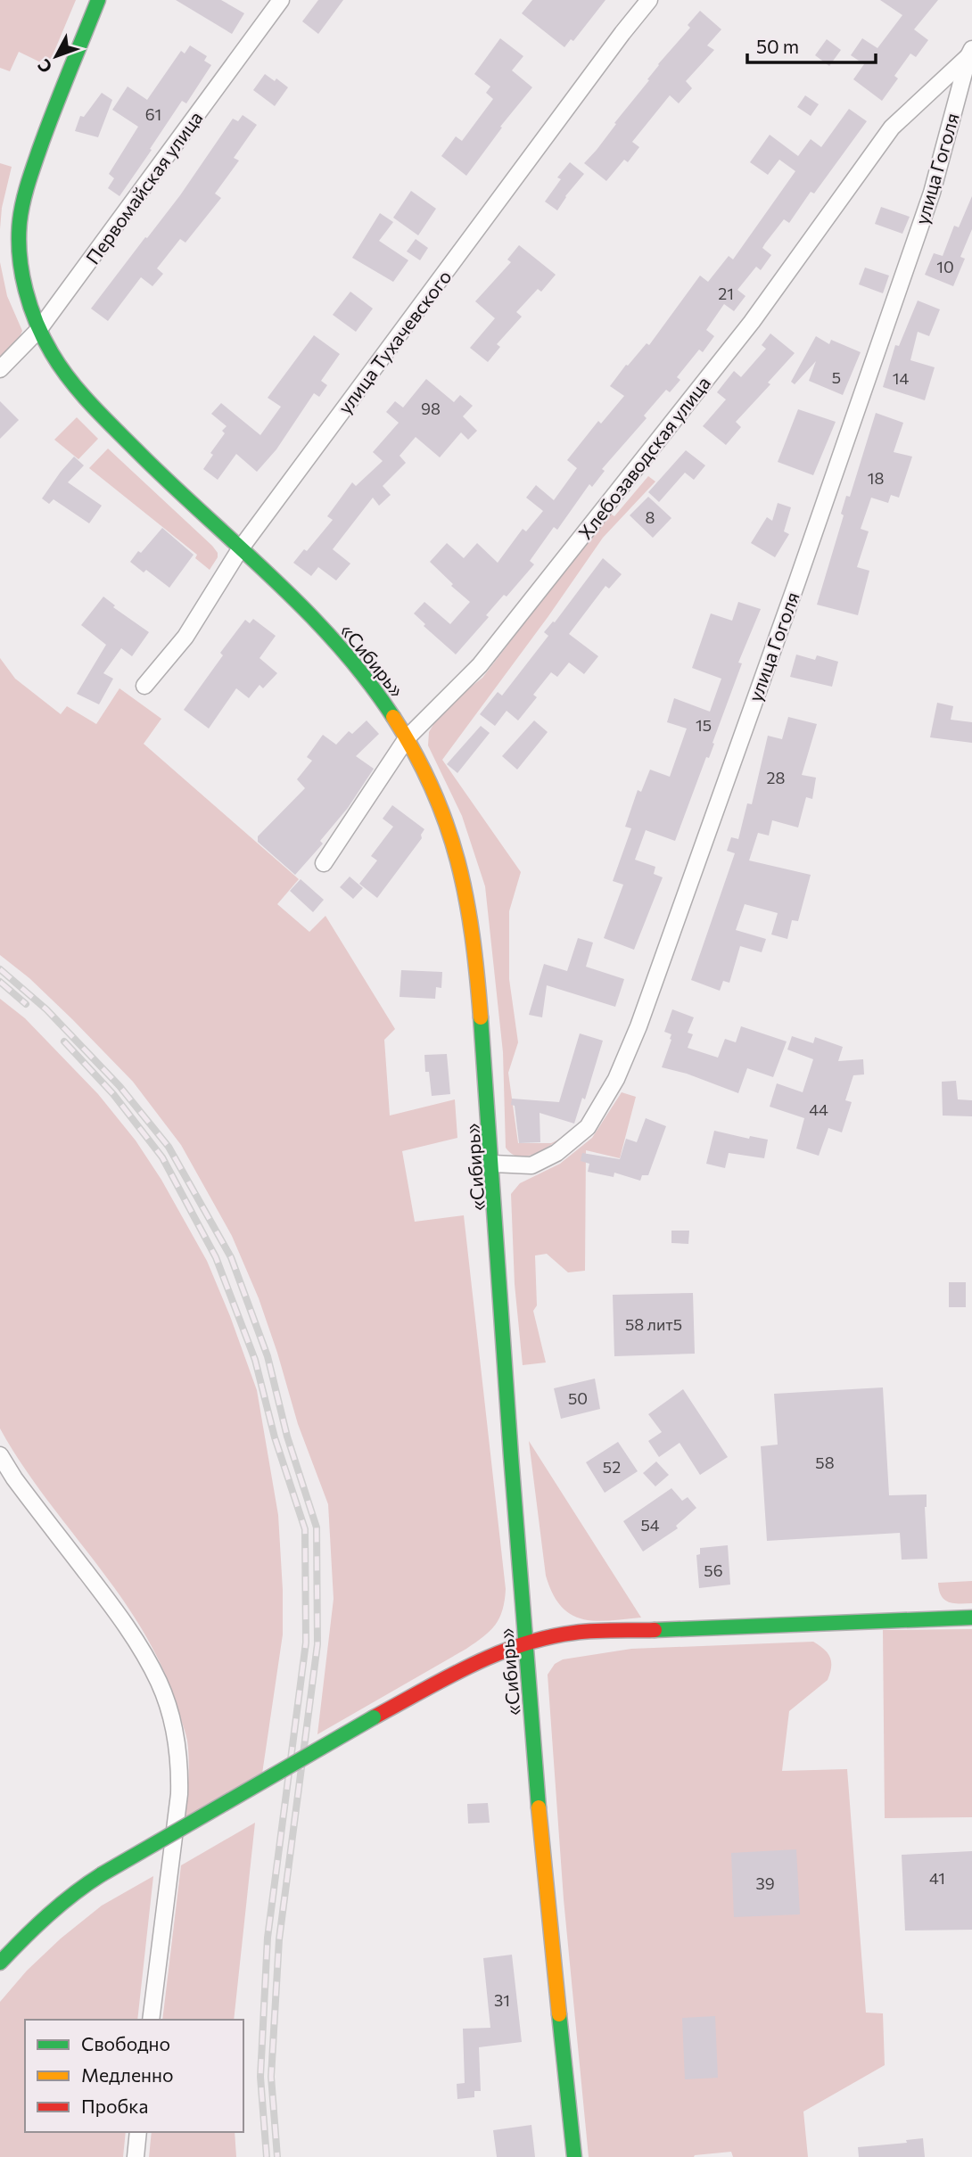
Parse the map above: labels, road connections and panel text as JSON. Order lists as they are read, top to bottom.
{
  "streets": {
    "main road": ["«Сибирь»"],
    "street": [
      "улица Гоголя",
      "Первомайская улица",
      "улица Тухачевского",
      "Хлебозаводская улица"
    ]
  },
  "crossings": [
    ["улица Гоголя", "Хлебозаводская улица"],
    ["улица Гоголя", "«Сибирь»"],
    ["Первомайская улица", "«Сибирь»"],
    ["улица Тухачевского", "«Сибирь»"],
    ["Хлебозаводская улица", "«Сибирь»"]
  ],
  "house_numbers": [
    "61",
    "10",
    "21",
    "5",
    "14",
    "98",
    "18",
    "8",
    "15",
    "28",
    "44",
    "58 лит5",
    "50",
    "58",
    "52",
    "54",
    "56",
    "41",
    "39",
    "31"
  ],
  "legend": ["Свободно", "Медленно", "Пробка"],
  "scale_bar": "50 m",
  "north": "bottom left"
}
